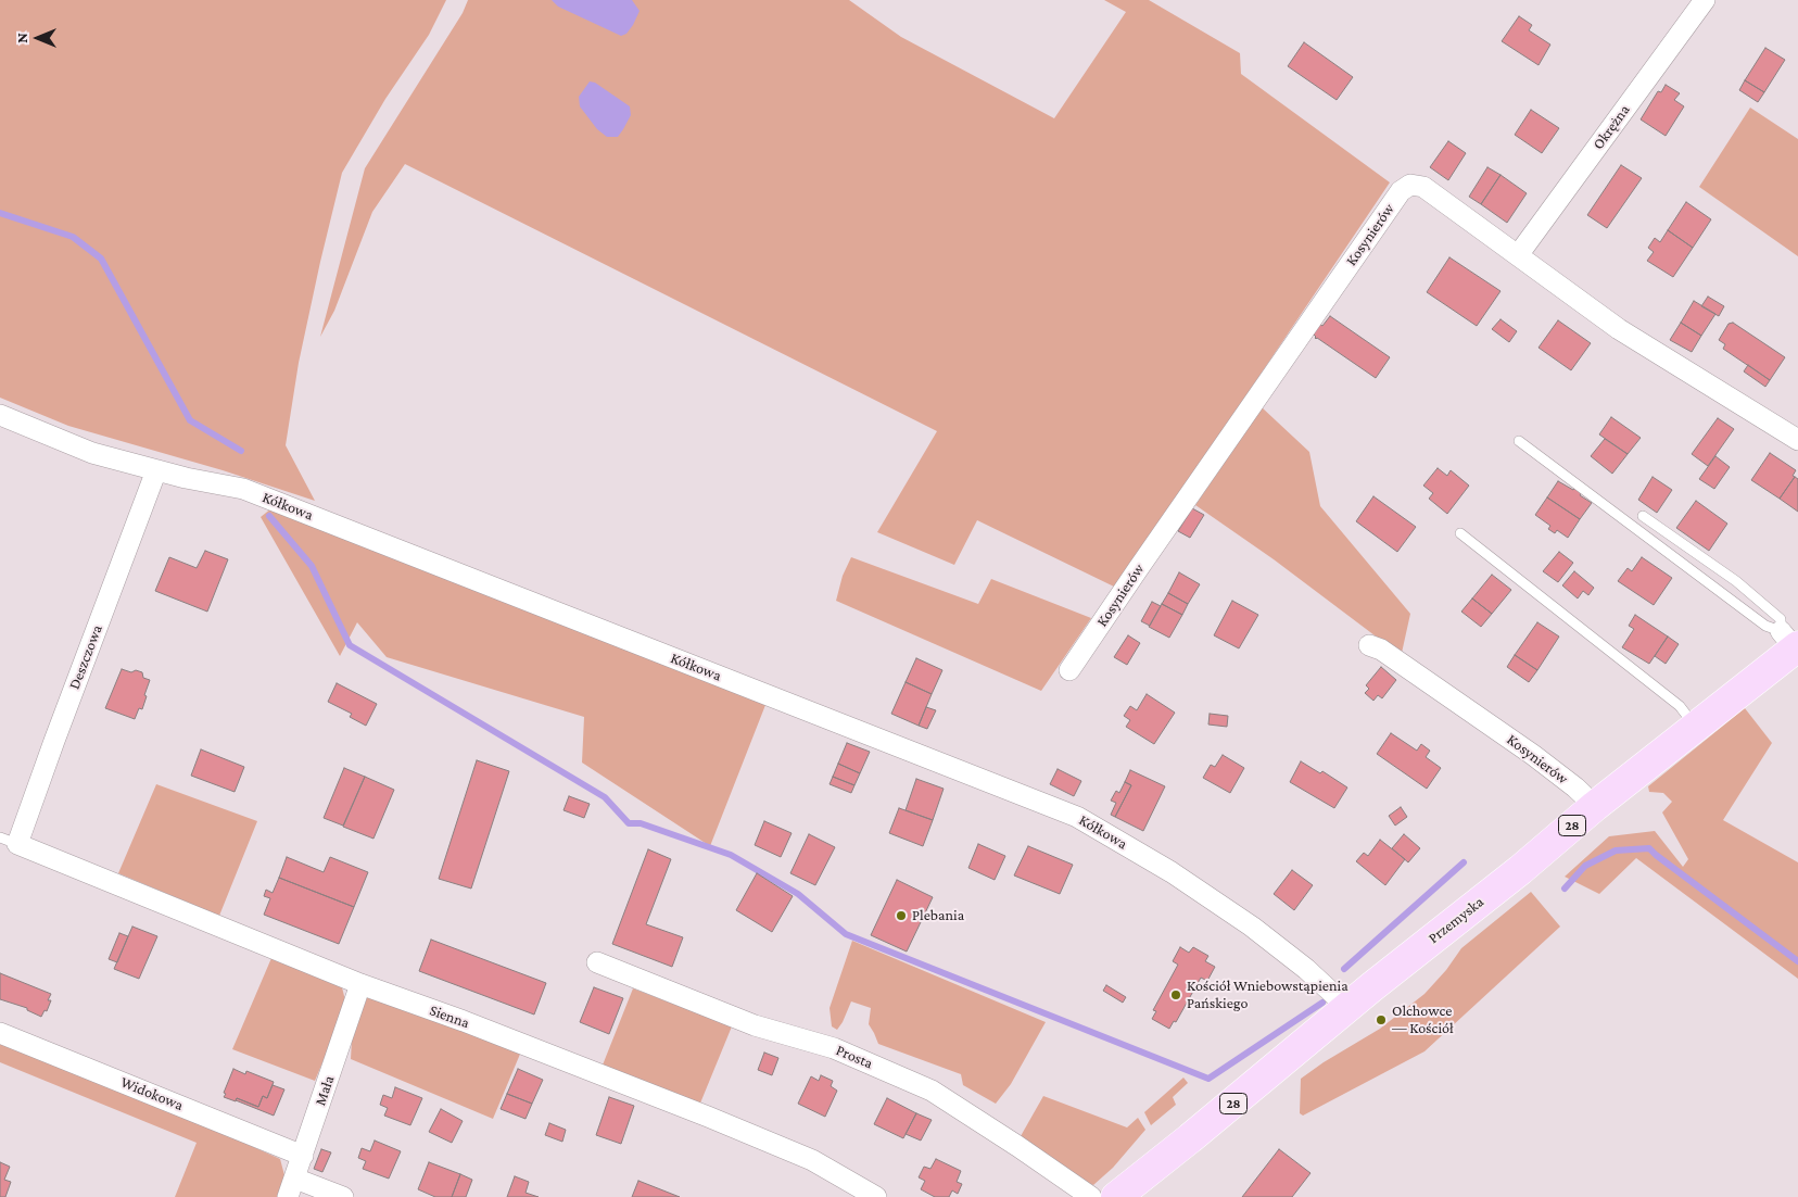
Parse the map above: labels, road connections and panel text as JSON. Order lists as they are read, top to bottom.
{
  "streets": {
    "main road": ["28", "Przemyska"],
    "street": [
      "Okrężna",
      "Kosynierów",
      "Kółkowa",
      "Deszczowa",
      "Sienna",
      "Prosta",
      "Mała",
      "Widokowa"
    ]
  },
  "crossings": [
    ["Okrężna", "Kosynierów"],
    ["Kosynierów", "Przemyska"],
    ["Kółkowa", "Deszczowa"],
    ["Kółkowa", "Przemyska"],
    ["Deszczowa", "Sienna"],
    ["Sienna", "Mała"],
    ["Mała", "Widokowa"]
  ],
  "places": ["Plebania", "Kościół Wniebowstąpienia Pańskiego", "Olchowce — Kościół"],
  "north": "left"
}
